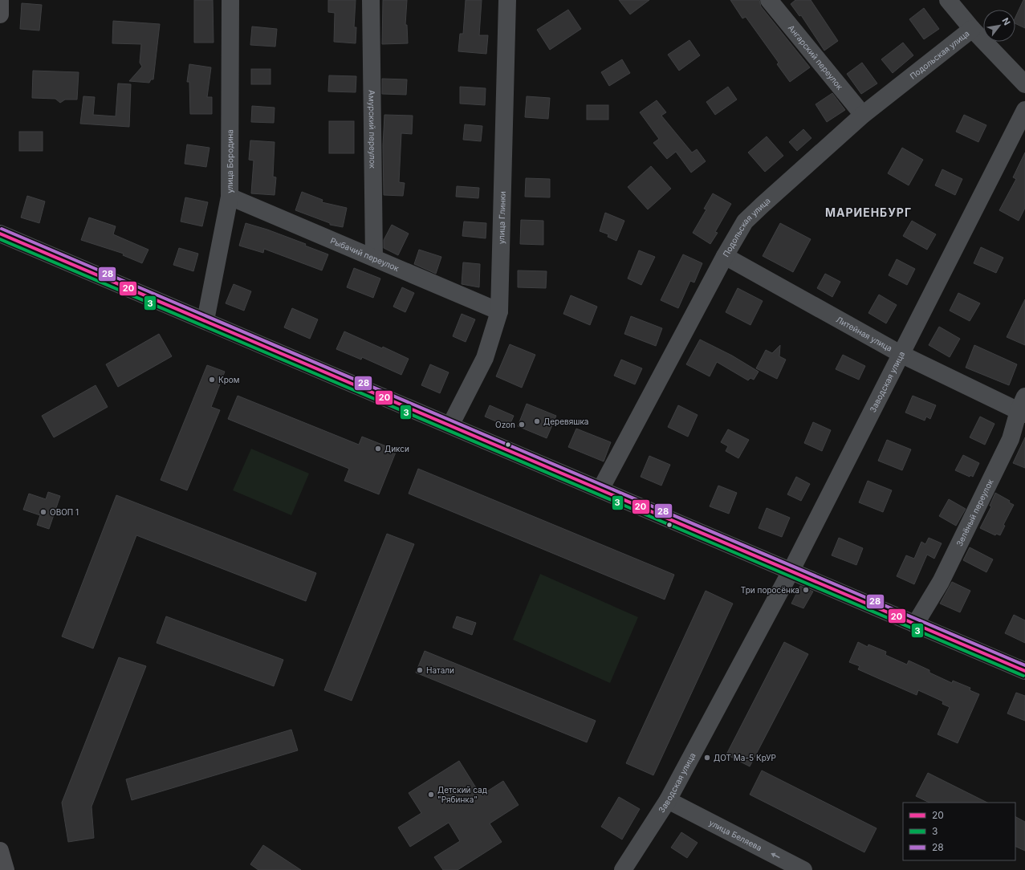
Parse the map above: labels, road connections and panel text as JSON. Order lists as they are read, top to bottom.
{
  "streets": {
    "street": [
      "Подольская улица",
      "Ангарский переулок",
      "Амурский переулок",
      "улица Бородина",
      "улица Глинки",
      "Рыбачий переулок",
      "Литейная улица",
      "Заводская улица",
      "Зелёный переулок",
      "улица Беляева"
    ]
  },
  "crossings": [
    ["Подольская улица", "Ангарский переулок"],
    ["Подольская улица", "Литейная улица"],
    ["Амурский переулок", "Рыбачий переулок"],
    ["улица Бородина", "Рыбачий переулок"],
    ["улица Глинки", "Рыбачий переулок"],
    ["Литейная улица", "Заводская улица"],
    ["Литейная улица", "Зелёный переулок"],
    ["Заводская улица", "улица Беляева"]
  ],
  "one_way": ["улица Беляева"],
  "districts": ["МАРИЕНБУРГ"],
  "places": [
    "Кром",
    "Деревяшка",
    "Ozon",
    "Дикси",
    "ОВОП 1",
    "Три поросёнка",
    "Натали",
    "ДОТ Ма-5 КрУР",
    "Детский сад \"Рябинка\""
  ],
  "lines": ["transit line 28", "transit line 20", "transit line 3"],
  "legend": ["20", "3", "28"],
  "north": "top right"
}
